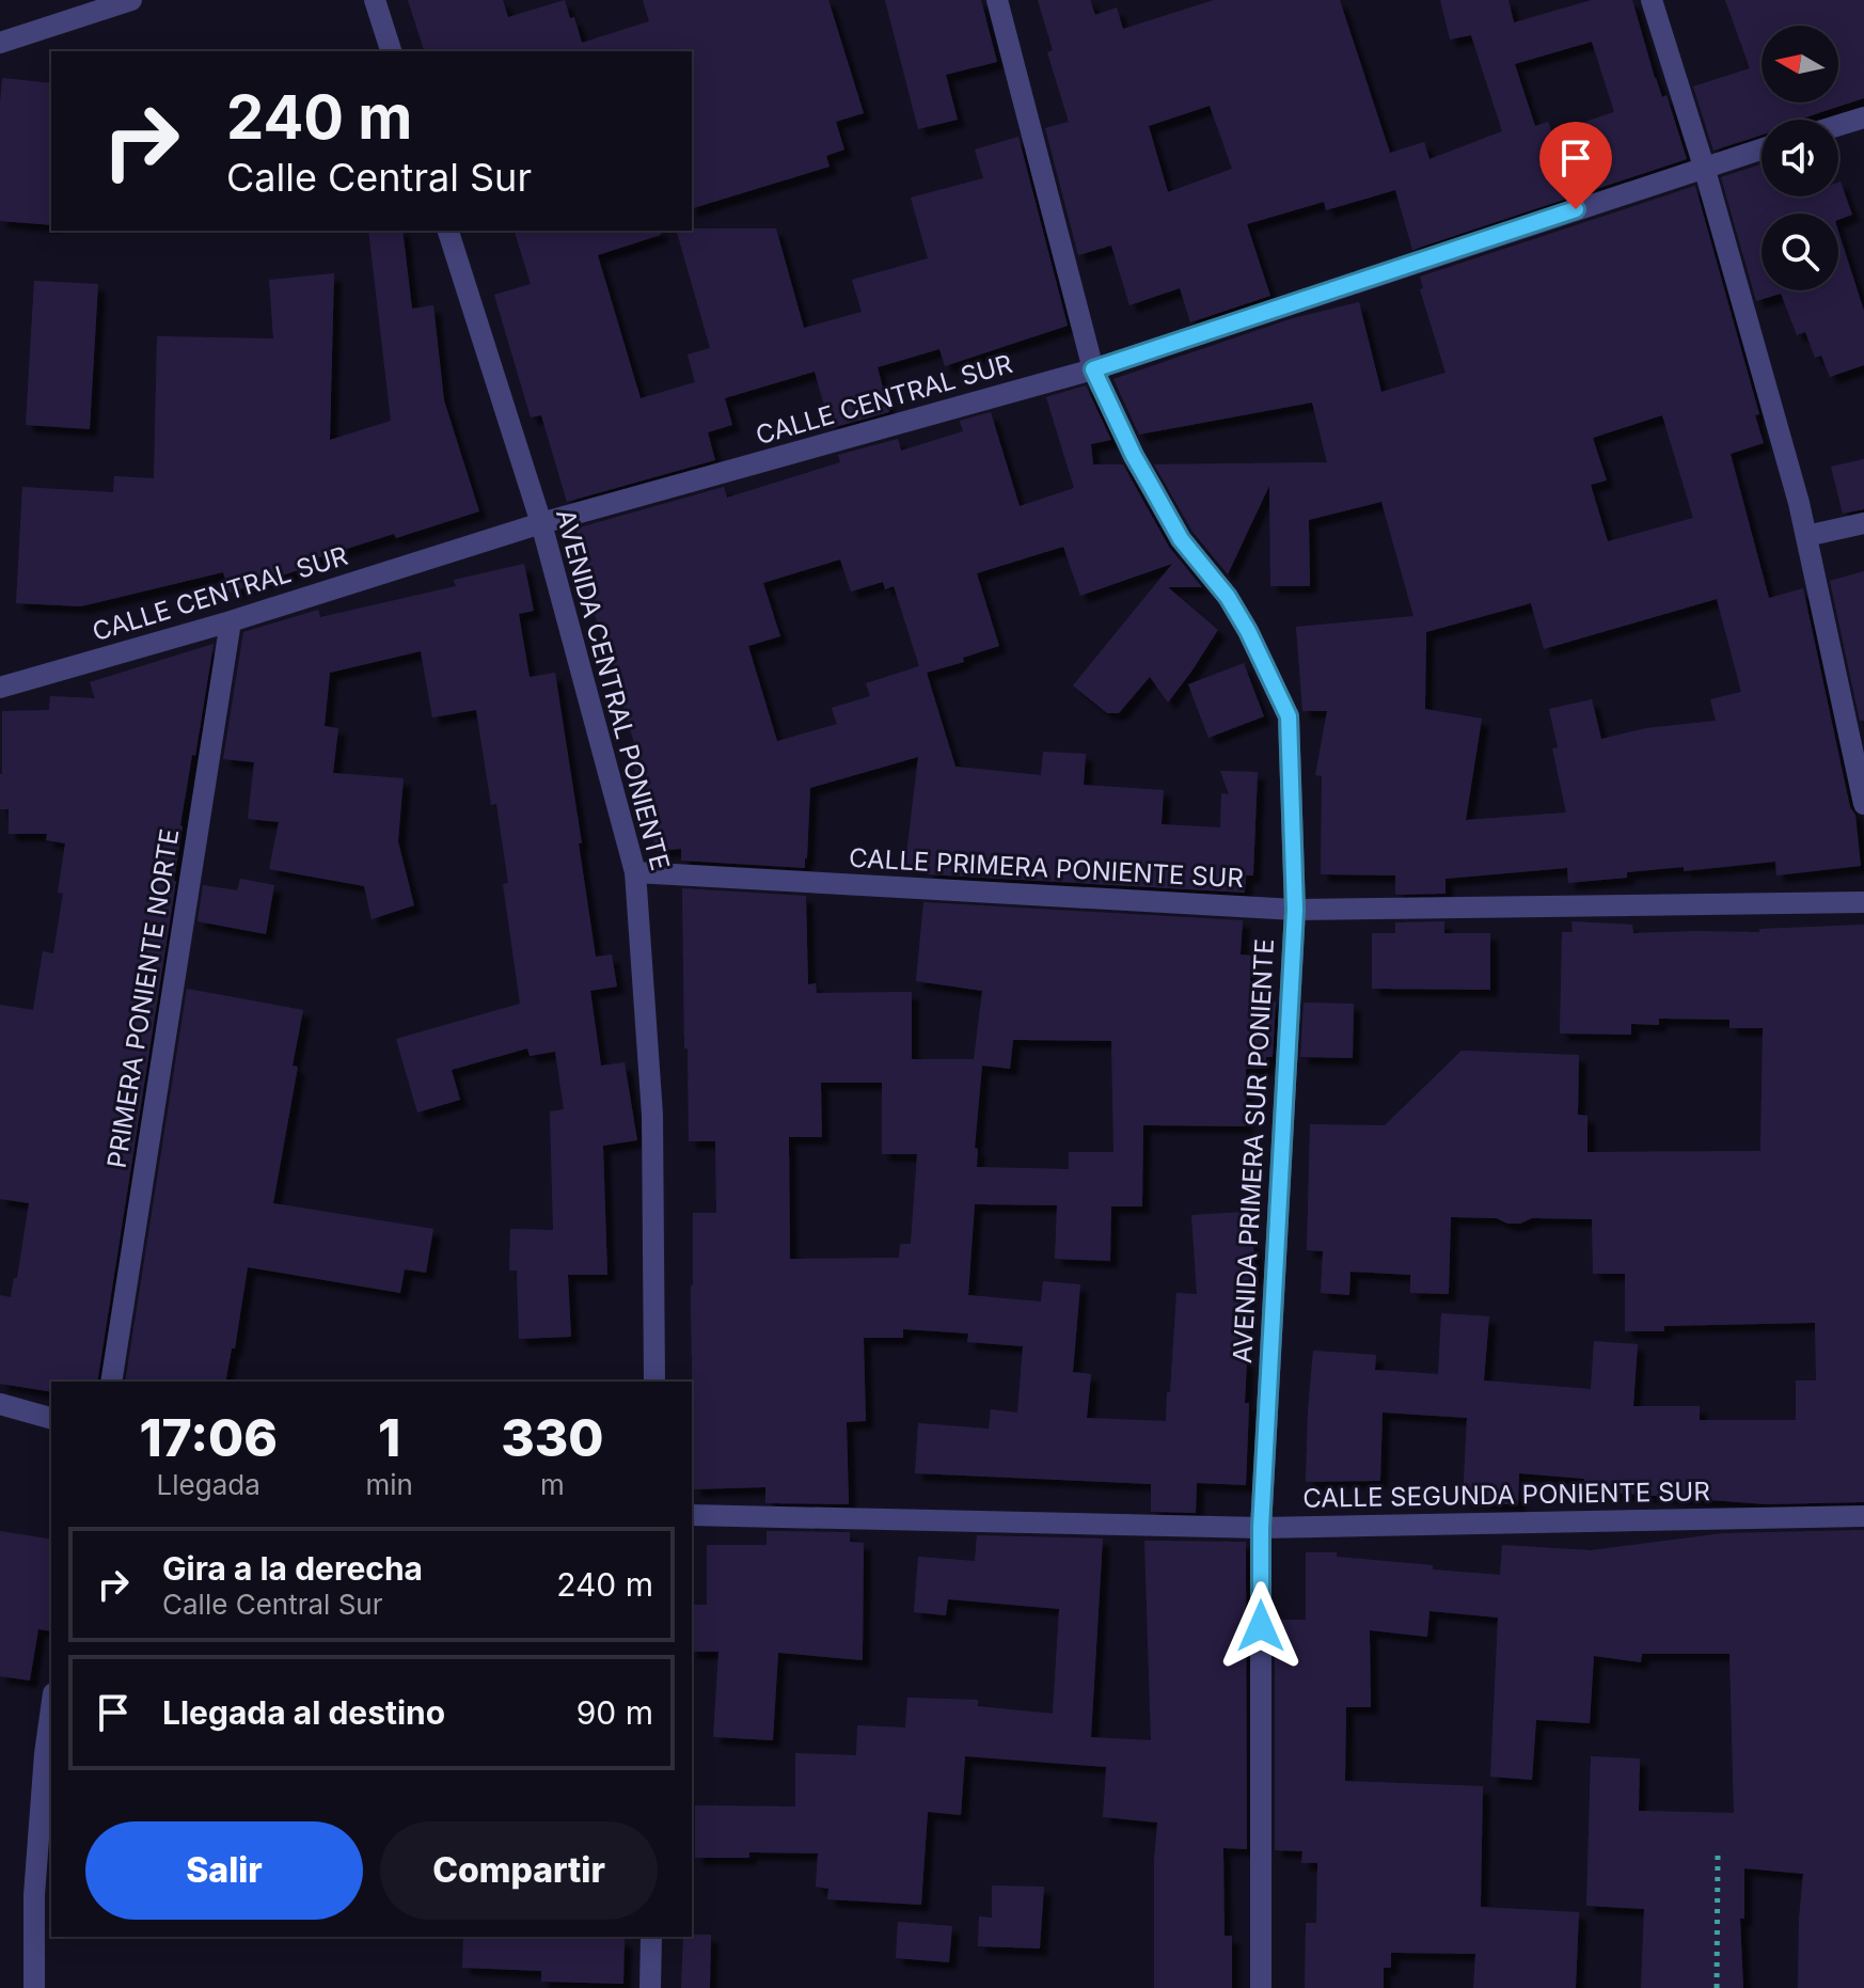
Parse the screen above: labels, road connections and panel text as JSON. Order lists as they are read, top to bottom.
{
  "streets": {
    "street": [
      "CALLE CENTRAL SUR",
      "AVENIDA CENTRAL PONIENTE",
      "CALLE PRIMERA PONIENTE SUR",
      "PRIMERA PONIENTE NORTE",
      "AVENIDA PRIMERA SUR PONIENTE",
      "CALLE SEGUNDA PONIENTE SUR"
    ]
  },
  "crossings": [
    ["CALLE CENTRAL SUR", "AVENIDA CENTRAL PONIENTE"],
    ["CALLE CENTRAL SUR", "PRIMERA PONIENTE NORTE"],
    ["CALLE CENTRAL SUR", "AVENIDA PRIMERA SUR PONIENTE"],
    ["AVENIDA CENTRAL PONIENTE", "CALLE PRIMERA PONIENTE SUR"],
    ["CALLE PRIMERA PONIENTE SUR", "AVENIDA PRIMERA SUR PONIENTE"],
    ["AVENIDA PRIMERA SUR PONIENTE", "CALLE SEGUNDA PONIENTE SUR"]
  ],
  "north": "left",
  "page": {
    "turn": ["240 m", "Calle Central Sur"],
    "eta": [
      "17:06",
      "Llegada",
      "1",
      "min",
      "330",
      "m"
    ],
    "list": [
      {
        "name": "Gira a la derecha",
        "note": "Calle Central Sur",
        "value": "240 m"
      },
      {
        "name": "Llegada al destino",
        "value": "90 m"
      }
    ],
    "buttons": ["Salir", "Compartir"]
  }
}
